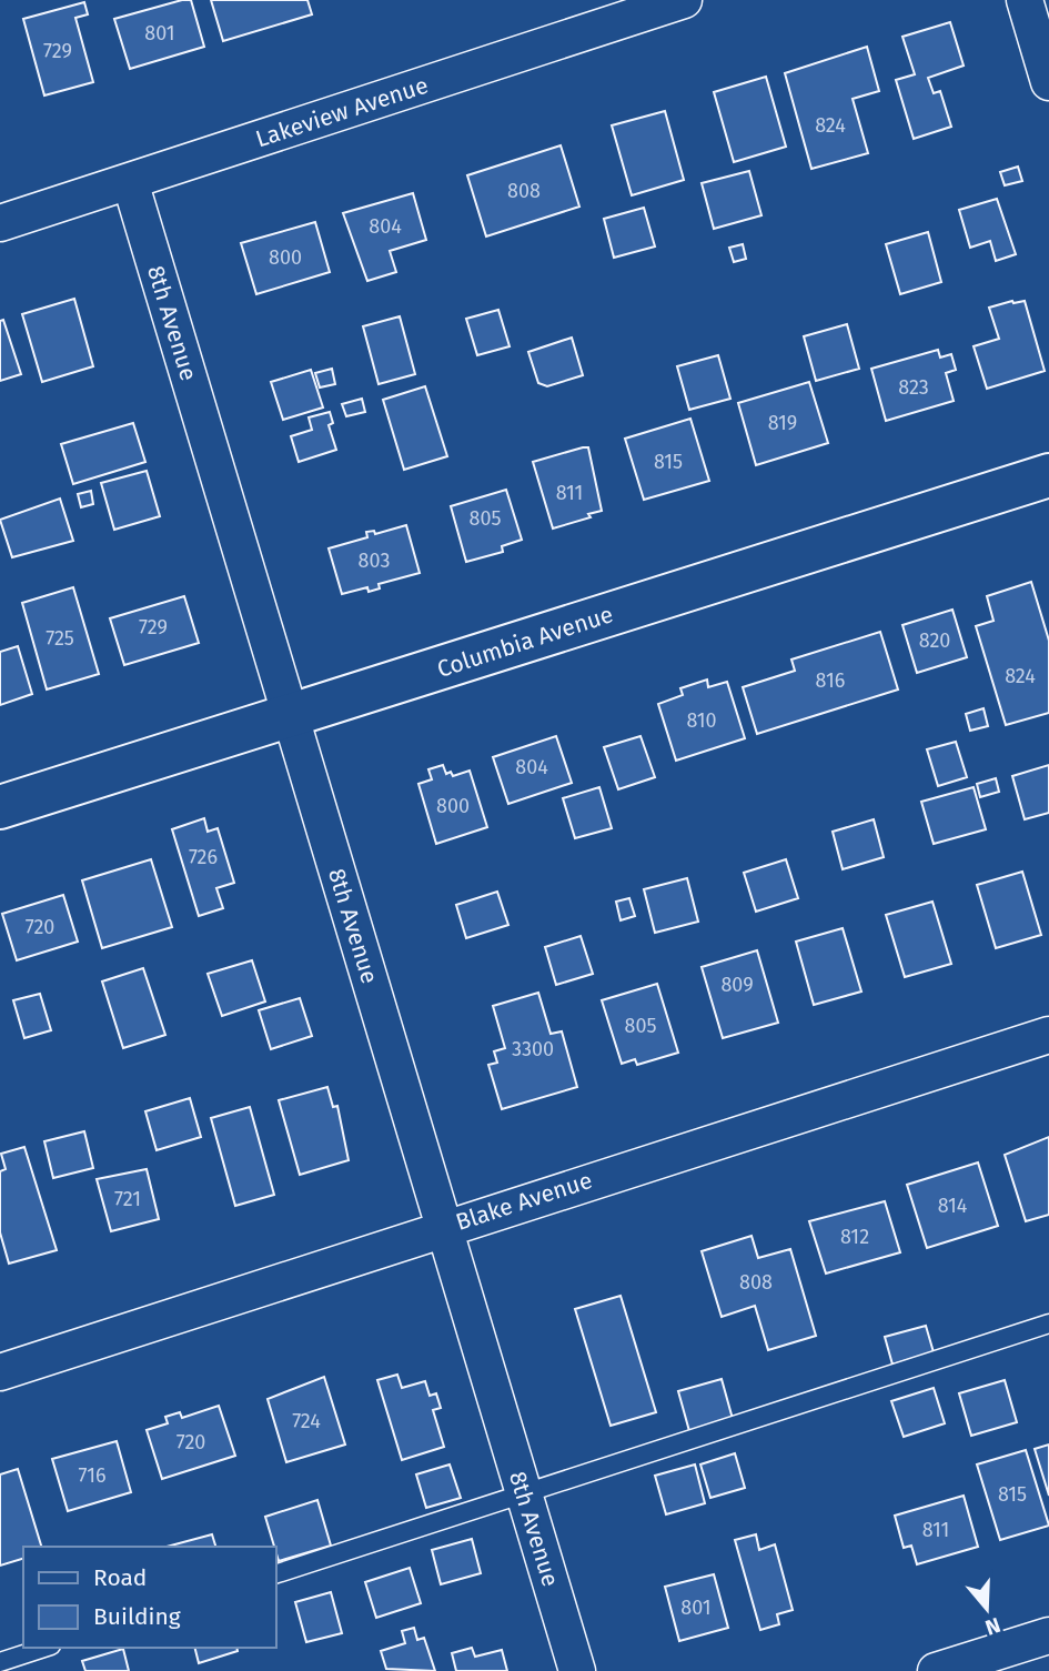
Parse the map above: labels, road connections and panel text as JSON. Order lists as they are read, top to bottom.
{
  "streets": {
    "street": [
      "Lakeview Avenue",
      "8th Avenue",
      "Columbia Avenue",
      "Blake Avenue"
    ]
  },
  "crossings": [
    ["Lakeview Avenue", "8th Avenue"],
    ["8th Avenue", "Columbia Avenue"],
    ["8th Avenue", "Blake Avenue"]
  ],
  "house_numbers": [
    "801",
    "729",
    "824",
    "808",
    "804",
    "800",
    "823",
    "819",
    "815",
    "811",
    "805",
    "803",
    "729",
    "725",
    "820",
    "824",
    "816",
    "810",
    "804",
    "800",
    "726",
    "720",
    "809",
    "805",
    "3300",
    "721",
    "814",
    "812",
    "808",
    "724",
    "720",
    "716",
    "815",
    "811",
    "801"
  ],
  "legend": ["Road", "Building"],
  "north": "bottom"
}
